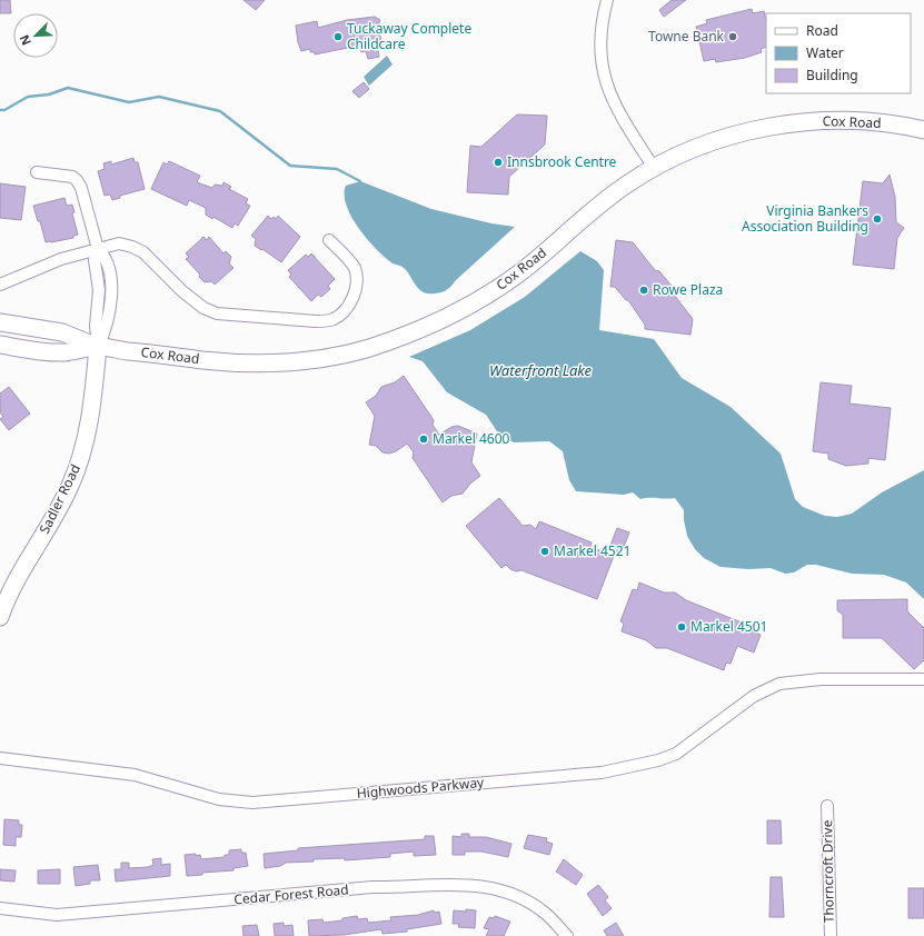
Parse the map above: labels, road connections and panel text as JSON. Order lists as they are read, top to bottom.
{
  "streets": {
    "main road": ["Cox Road", "Sadler Road"],
    "street": ["Highwoods Parkway", "Thorncroft Drive", "Cedar Forest Road"]
  },
  "crossings": [
    ["Cox Road", "Sadler Road"]
  ],
  "water": ["Waterfront Lake"],
  "places": [
    "Tuckaway Complete Childcare",
    "Towne Bank",
    "Innsbrook Centre",
    "Virginia Bankers Association Building",
    "Rowe Plaza",
    "Markel 4600",
    "Markel 4521",
    "Markel 4501"
  ],
  "legend": ["Road", "Water", "Building"],
  "north": "bottom left"
}
